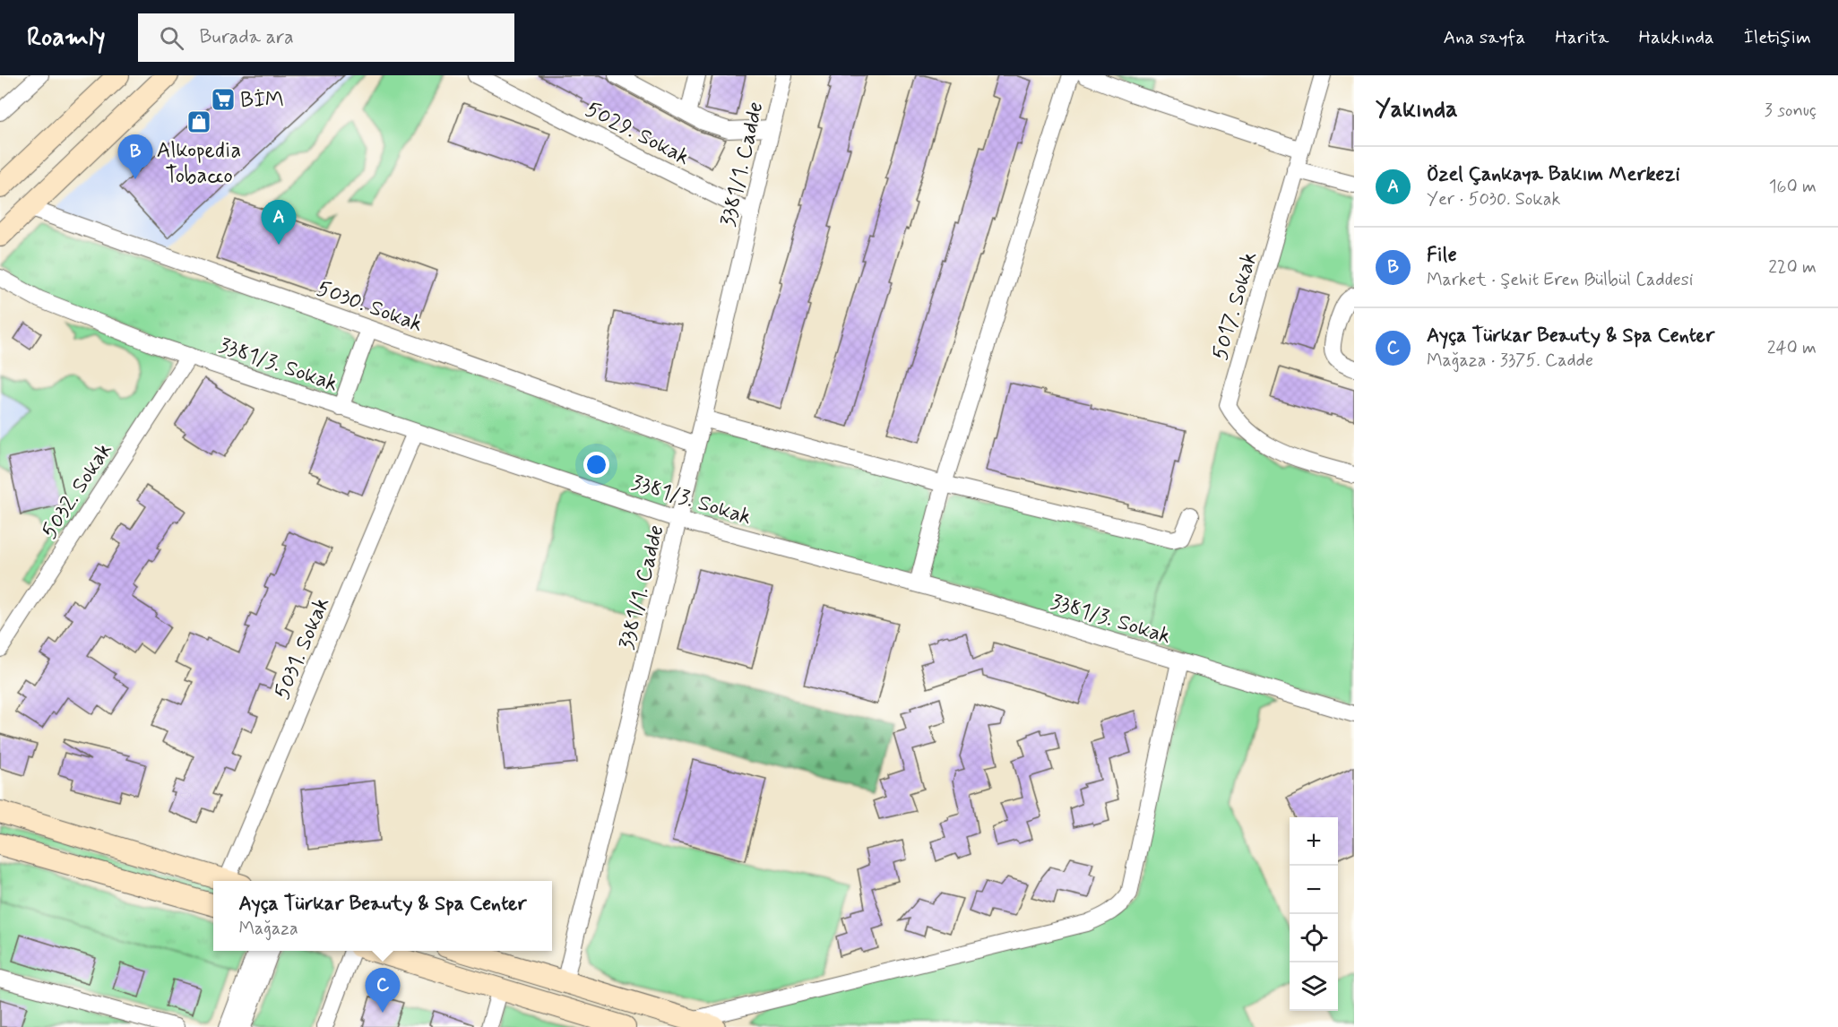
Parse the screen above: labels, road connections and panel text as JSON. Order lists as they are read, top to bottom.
{
  "streets": {
    "street": [
      "5029. Sokak",
      "3381/1. Cadde",
      "5030. Sokak",
      "5017. Sokak",
      "3381/3. Sokak",
      "5032. Sokak",
      "5031. Sokak"
    ]
  },
  "crossings": [
    ["5029. Sokak", "3381/1. Cadde"],
    ["3381/1. Cadde", "5030. Sokak"],
    ["3381/1. Cadde", "3381/3. Sokak"],
    ["3381/3. Sokak", "5032. Sokak"],
    ["3381/3. Sokak", "5031. Sokak"]
  ],
  "places": {
    "supermarket": ["BİM"],
    "shop": ["Alkopedia Tobacco"]
  },
  "page": {
    "header": "Roamly",
    "search": "Burada ara",
    "nav": [
      "Ana sayfa",
      "Harita",
      "Hakkında",
      "İletişim"
    ],
    "heading": ["Yakında", "3 sonuç"],
    "pins": ["B", "A", "C"],
    "list": [
      {
        "mark": "A",
        "name": "Özel Çankaya Bakım Merkezi",
        "note": "Yer · 5030. Sokak",
        "value": "160 m"
      },
      {
        "mark": "B",
        "name": "File",
        "note": "Market · Şehit Eren Bülbül Caddesi",
        "value": "220 m"
      },
      {
        "mark": "C",
        "name": "Ayça Türkar Beauty & Spa Center",
        "note": "Mağaza · 3375. Cadde",
        "value": "240 m"
      }
    ],
    "map_buttons": ["+", "−"],
    "popup": ["Ayça Türkar Beauty & Spa Center", "Mağaza"]
  }
}
